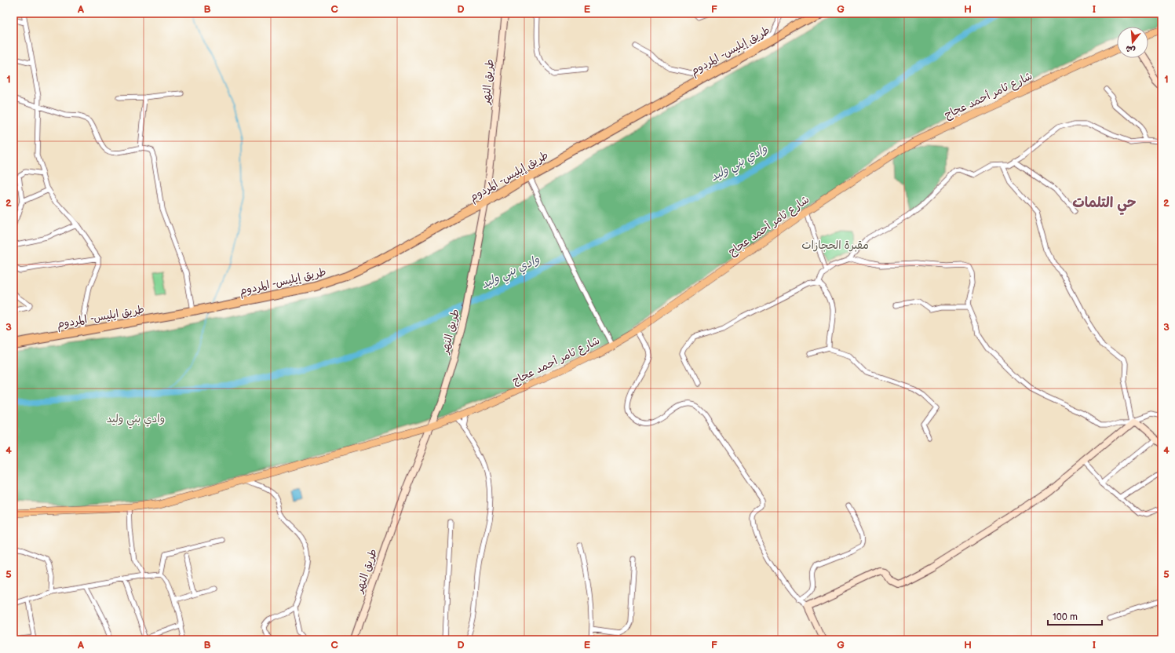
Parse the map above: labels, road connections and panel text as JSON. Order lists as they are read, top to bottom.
{
  "streets": {
    "highway": ["طريق إيليس- المردوم", "طريق ايليس- المردوم"],
    "main road": ["طريق النهر", "شارع ثامر أحمد عجاج"]
  },
  "crossings": [
    ["طريق إيليس- المردوم", "طريق النهر"],
    ["طريق إيليس- المردوم", "طريق ايليس- المردوم"],
    ["طريق النهر", "شارع ثامر أحمد عجاج"]
  ],
  "districts": ["حي التلمات"],
  "water": ["وادي بني وليد"],
  "parks": ["مقبرة الحجازات", "وادي بني وليد"],
  "scale_bar": "100 m",
  "north": "bottom",
  "grid": {
    "columns": [
      "A",
      "B",
      "C",
      "D",
      "E",
      "F",
      "G",
      "H",
      "I"
    ],
    "rows": [
      "1",
      "2",
      "3",
      "4",
      "5"
    ]
  }
}
